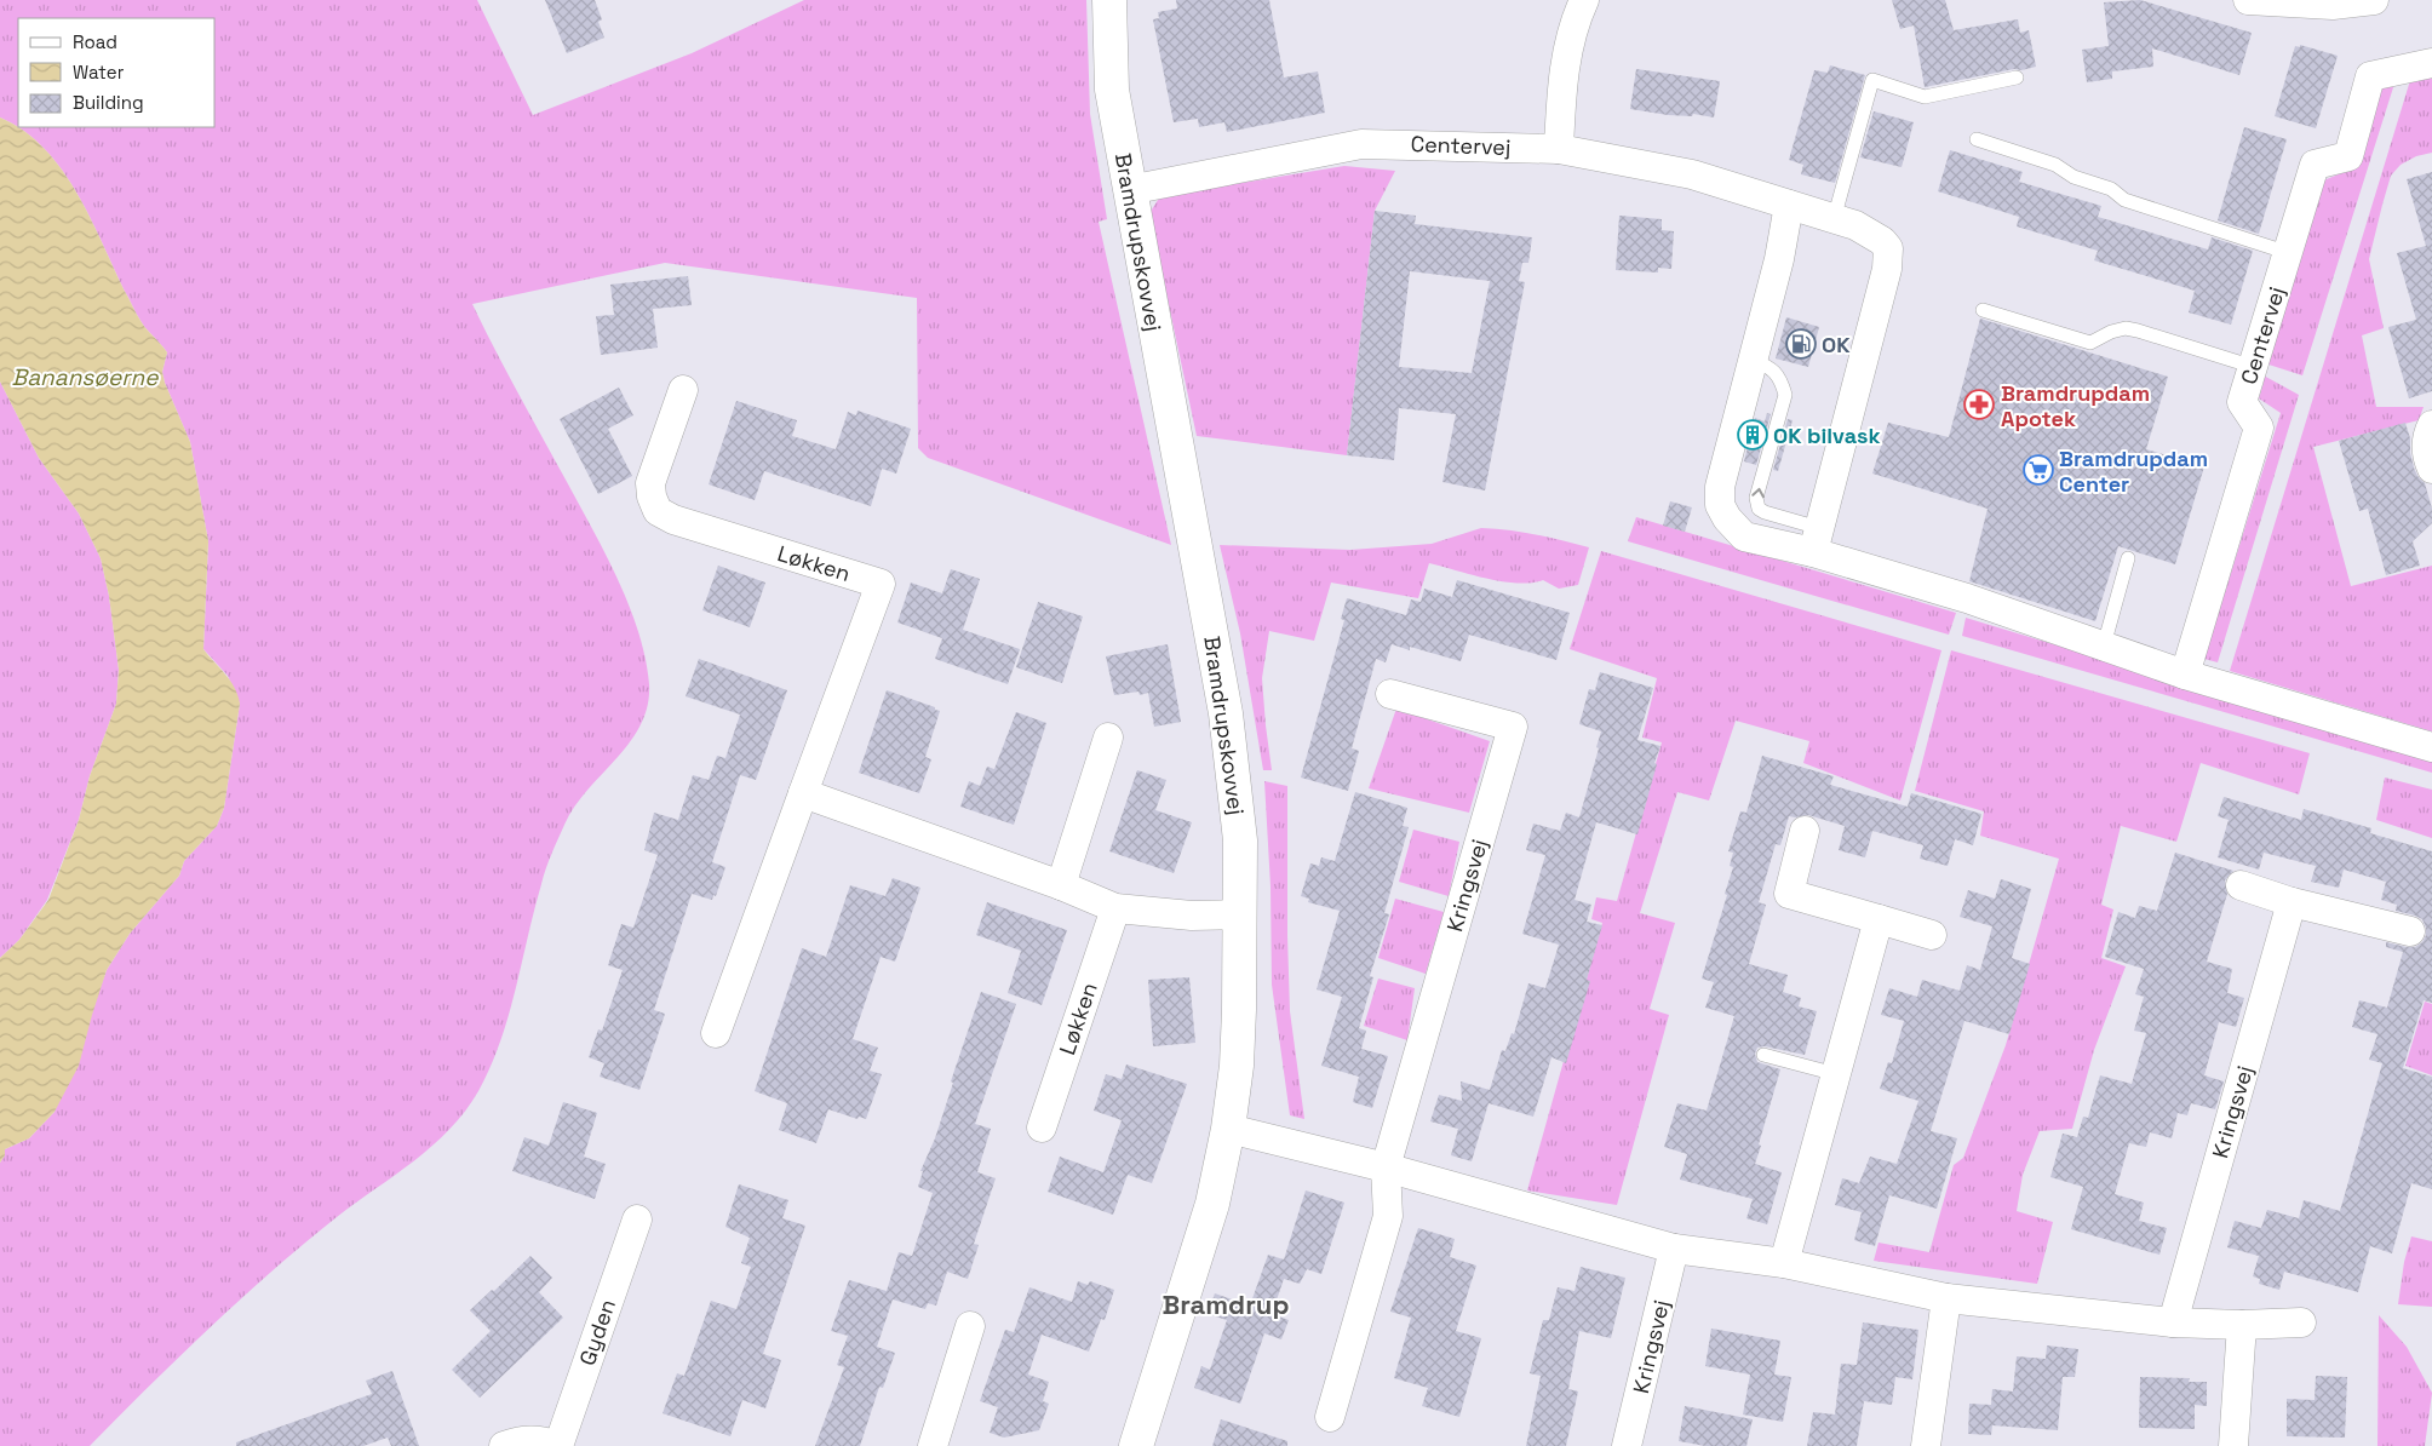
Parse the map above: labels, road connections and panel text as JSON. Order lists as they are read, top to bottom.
{
  "streets": {
    "street": [
      "Centervej",
      "Bramdrupskovvej",
      "Løkken",
      "Kringsvej",
      "Gyden"
    ]
  },
  "crossings": [
    ["Centervej", "Bramdrupskovvej"]
  ],
  "districts": ["Bramdrup"],
  "water": ["Banansøerne"],
  "places": {
    "fuel station": ["OK"],
    "pharmacy": ["Bramdrupdam Apotek"],
    "building": ["OK bilvask"],
    "supermarket": ["Bramdrupdam Center"]
  },
  "legend": ["Road", "Water", "Building"]
}
